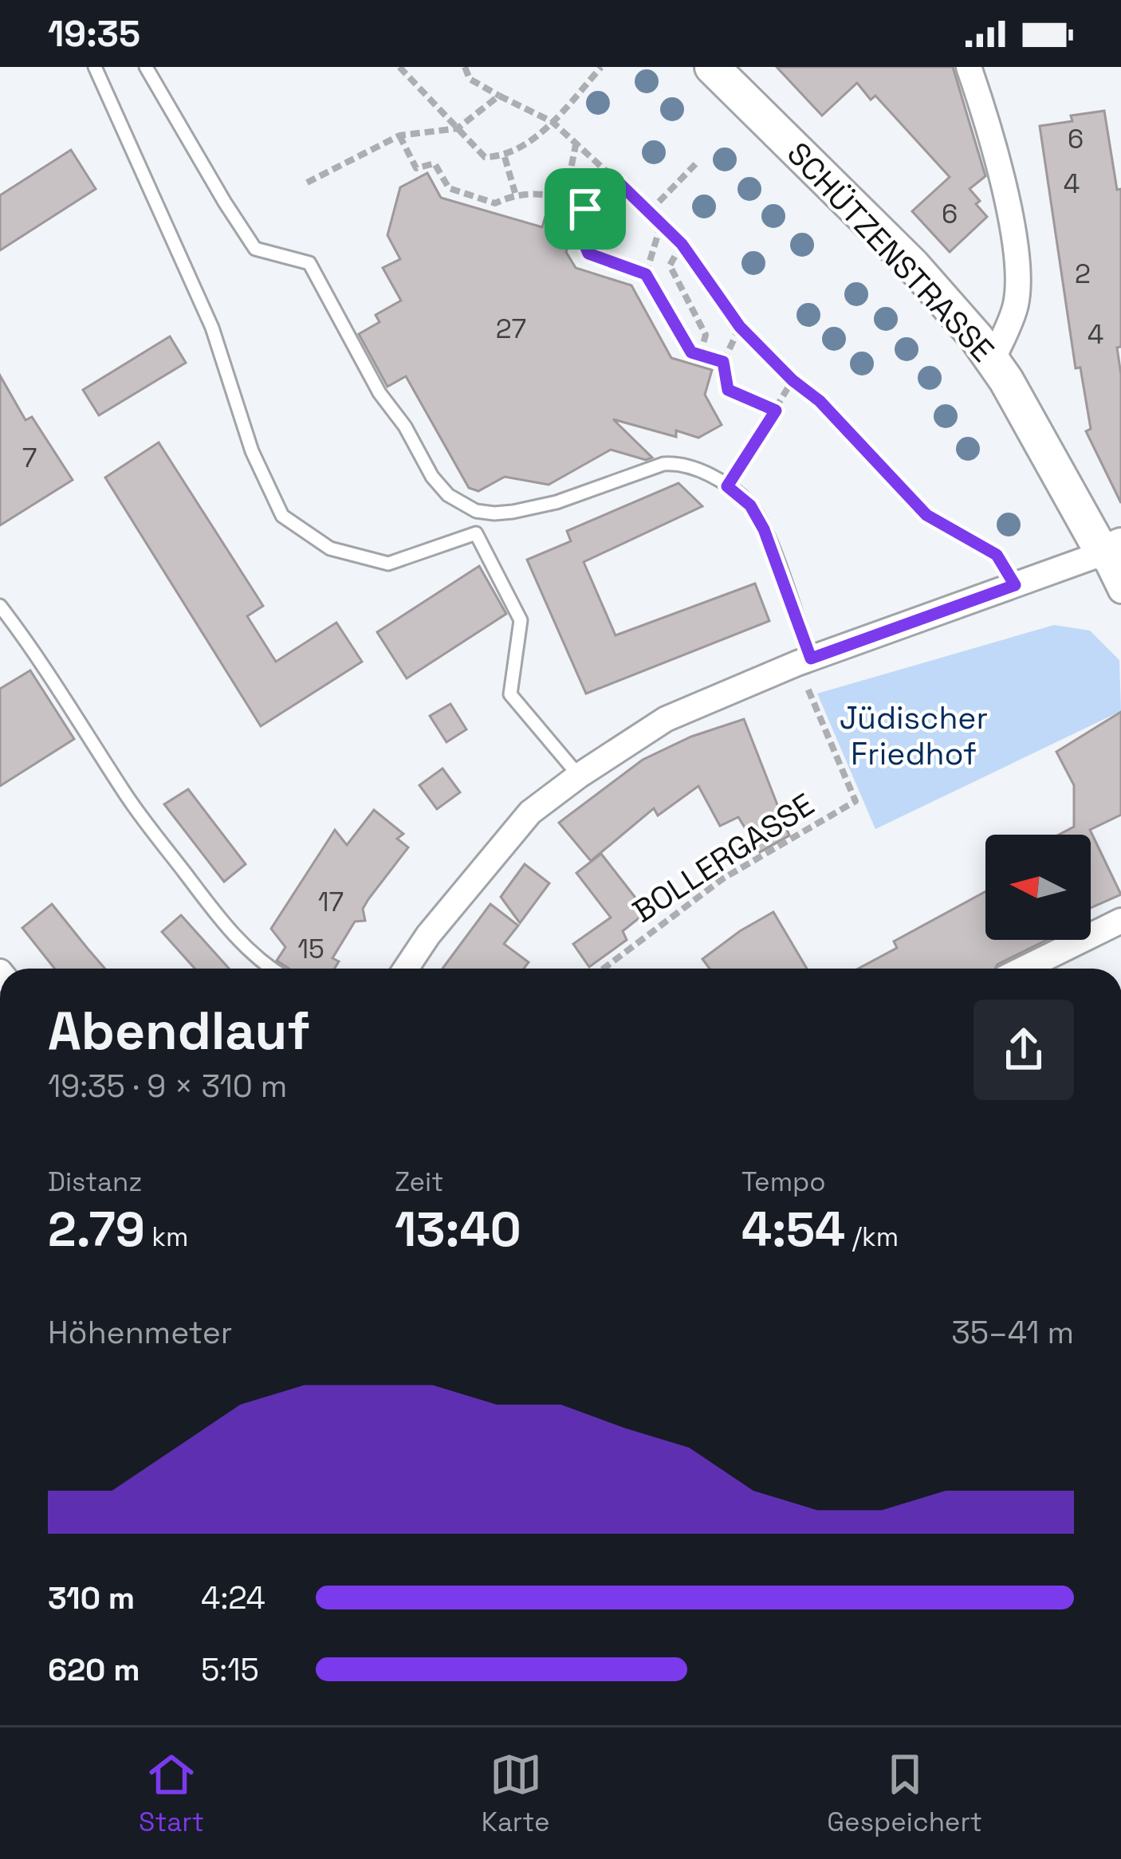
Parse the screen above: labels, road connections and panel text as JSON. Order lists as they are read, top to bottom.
{
  "streets": {
    "main road": ["SCHÜTZENSTRASSE"],
    "path": ["BOLLERGASSE"]
  },
  "parks": ["Jüdischer Friedhof"],
  "house_numbers": [
    "6",
    "4",
    "6",
    "2",
    "27",
    "4",
    "7",
    "17",
    "15"
  ],
  "north": "left",
  "page": {
    "status": "19:35",
    "heading": ["Abendlauf", "19:35 · 9 × 310 m"],
    "stats": [
      ["Distanz", "2.79 km"],
      ["Zeit", "13:40"],
      ["Tempo", "4:54 /km"]
    ],
    "chart": ["Höhenmeter", "35–41 m"],
    "list": [
      {
        "name": "310 m",
        "note": "4:24"
      },
      {
        "name": "620 m",
        "note": "5:15"
      }
    ],
    "tabs": ["Start", "Karte", "Gespeichert"]
  }
}
